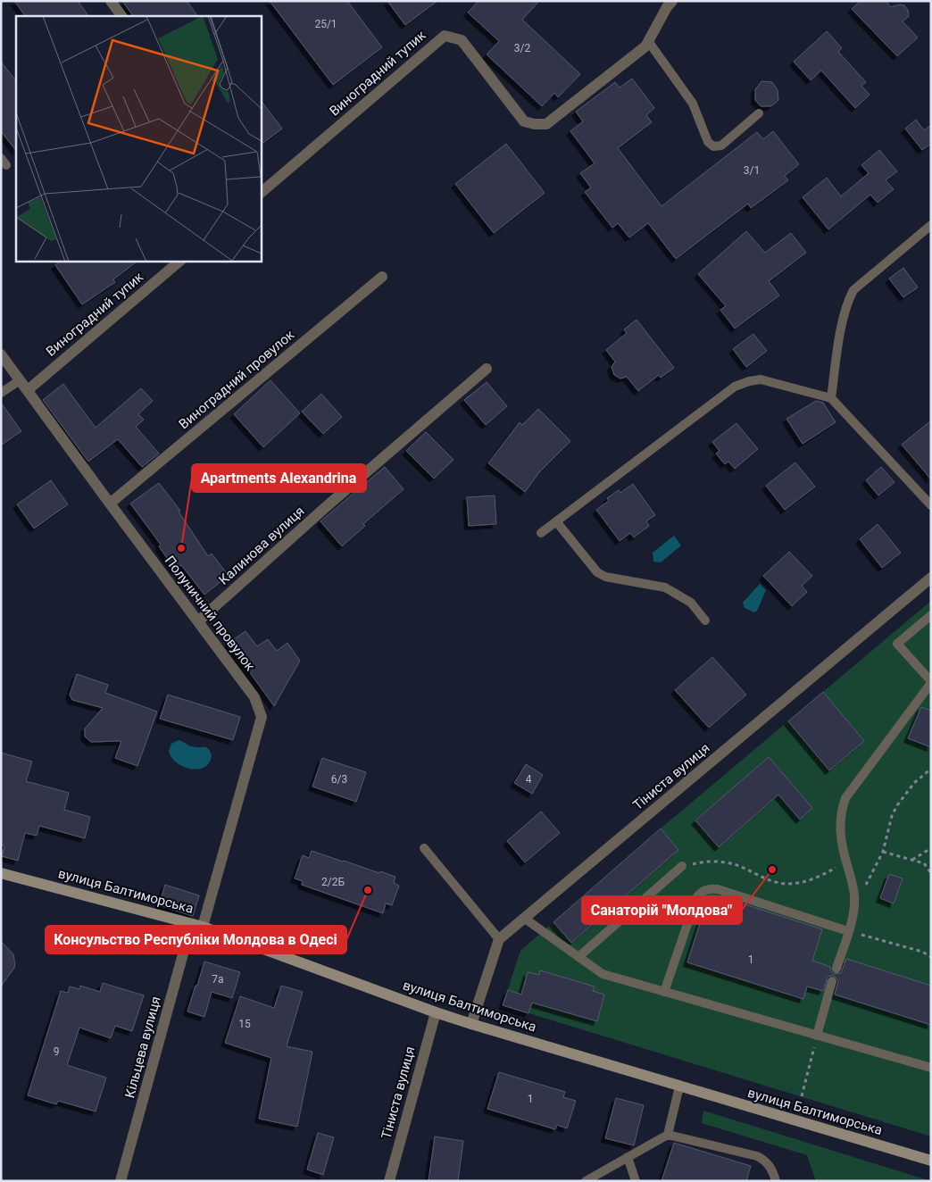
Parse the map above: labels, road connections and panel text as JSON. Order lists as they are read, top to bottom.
{
  "streets": {
    "main road": ["вулиця Балтиморська"],
    "street": [
      "Виноградний тупик",
      "Виноградний провулок",
      "Калинова вулиця",
      "Полуничний провулок",
      "Тіниста вулиця",
      "Кільцева вулиця"
    ]
  },
  "crossings": [
    ["Виноградний тупик", "Полуничний провулок"],
    ["Виноградний провулок", "Полуничний провулок"],
    ["Калинова вулиця", "Полуничний провулок"],
    ["Полуничний провулок", "вулиця Балтиморська"],
    ["Полуничний провулок", "Кільцева вулиця"],
    ["Тіниста вулиця", "вулиця Балтиморська"],
    ["вулиця Балтиморська", "Кільцева вулиця"]
  ],
  "places": ["Apartments Alexandrina", "Санаторій \"Молдова\"", "Консульство Республіки Молдова в Одесі"],
  "house_numbers": [
    "25/1",
    "3/2",
    "3/1",
    "6/3",
    "4",
    "2/2Б",
    "1",
    "7а",
    "15",
    "9",
    "1"
  ]
}
